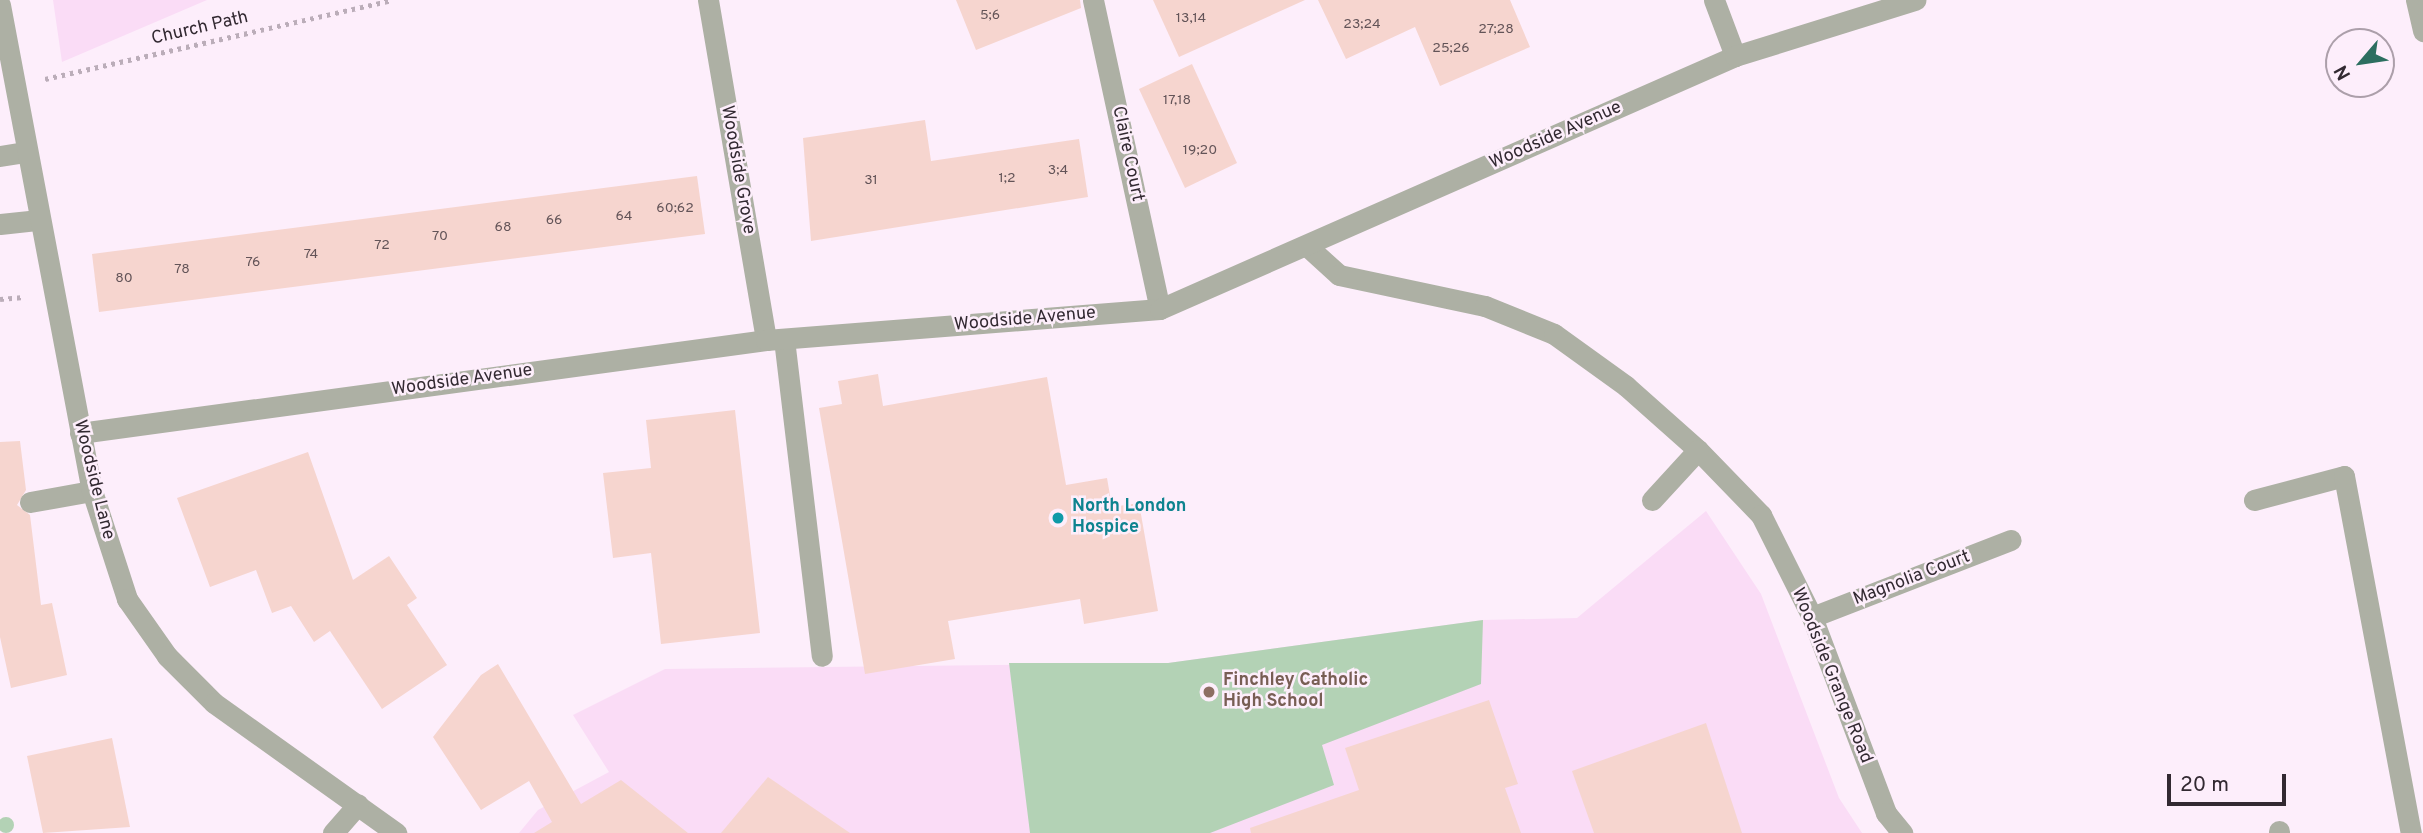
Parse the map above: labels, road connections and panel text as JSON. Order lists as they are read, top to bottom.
{
  "streets": {
    "street": [
      "Woodside Avenue",
      "Claire Court",
      "Woodside Grove",
      "Woodside Lane",
      "Magnolia Court",
      "Woodside Grange Road"
    ],
    "path": ["Church Path"]
  },
  "crossings": [
    ["Church Path", "Woodside Lane"],
    ["Woodside Avenue", "Claire Court"],
    ["Woodside Avenue", "Woodside Grove"],
    ["Woodside Avenue", "Woodside Lane"],
    ["Woodside Avenue", "Woodside Grange Road"],
    ["Magnolia Court", "Woodside Grange Road"]
  ],
  "places": ["North London Hospice", "Finchley Catholic High School"],
  "house_numbers": [
    "5;6",
    "13,14",
    "23;24",
    "27;28",
    "25;26",
    "17,18",
    "19;20",
    "3;4",
    "1;2",
    "31",
    "60;62",
    "64",
    "66",
    "68",
    "70",
    "72",
    "74",
    "76",
    "78",
    "80"
  ],
  "scale_bar": "20 m",
  "north": "bottom left"
}
